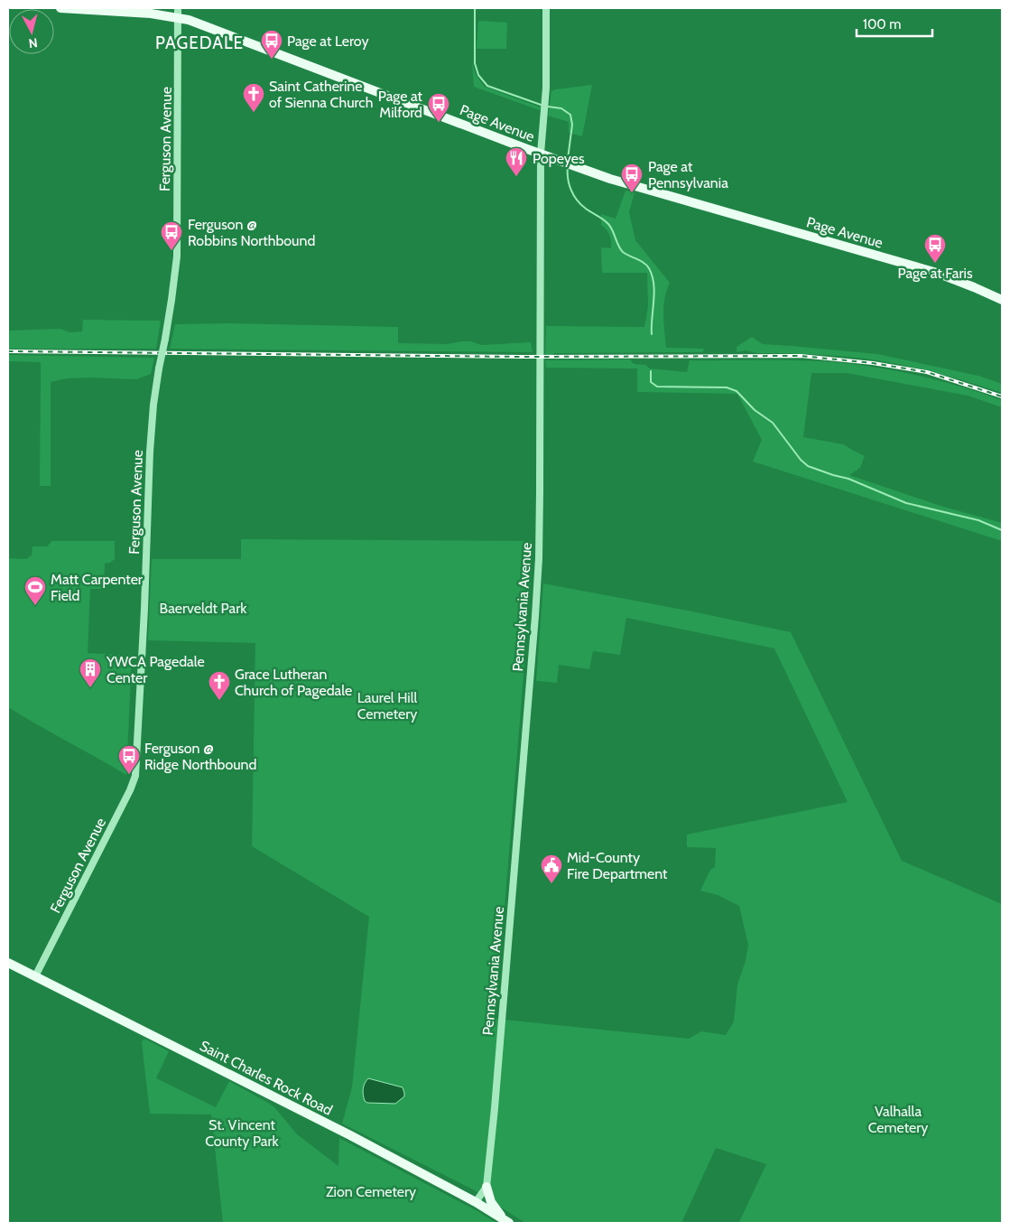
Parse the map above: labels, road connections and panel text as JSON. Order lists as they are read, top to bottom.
{
  "streets": {
    "main road": ["Page Avenue", "Saint Charles Rock Road"],
    "street": ["Ferguson Avenue", "Pennsylvania Avenue"]
  },
  "crossings": [
    ["Page Avenue", "Ferguson Avenue"],
    ["Page Avenue", "Pennsylvania Avenue"],
    ["Ferguson Avenue", "Saint Charles Rock Road"],
    ["Pennsylvania Avenue", "Saint Charles Rock Road"]
  ],
  "districts": ["PAGEDALE"],
  "parks": [
    "Baerveldt Park",
    "Laurel Hill Cemetery",
    "Valhalla Cemetery",
    "St. Vincent County Park",
    "Zion Cemetery"
  ],
  "places": {
    "bus stop": [
      "Page at Leroy",
      "Page at Milford",
      "Page at Pennsylvania",
      "Ferguson @ Robbins Northbound",
      "Page at Faris",
      "Ferguson @ Ridge Northbound"
    ],
    "church": ["Saint Catherine of Sienna Church", "Grace Lutheran Church of Pagedale"],
    "restaurant": ["Popeyes"],
    "sports": ["Matt Carpenter Field"],
    "building": ["YWCA Pagedale Center"],
    "public building": ["Mid-County Fire Department"]
  },
  "scale_bar": "100 m",
  "north": "bottom"
}
